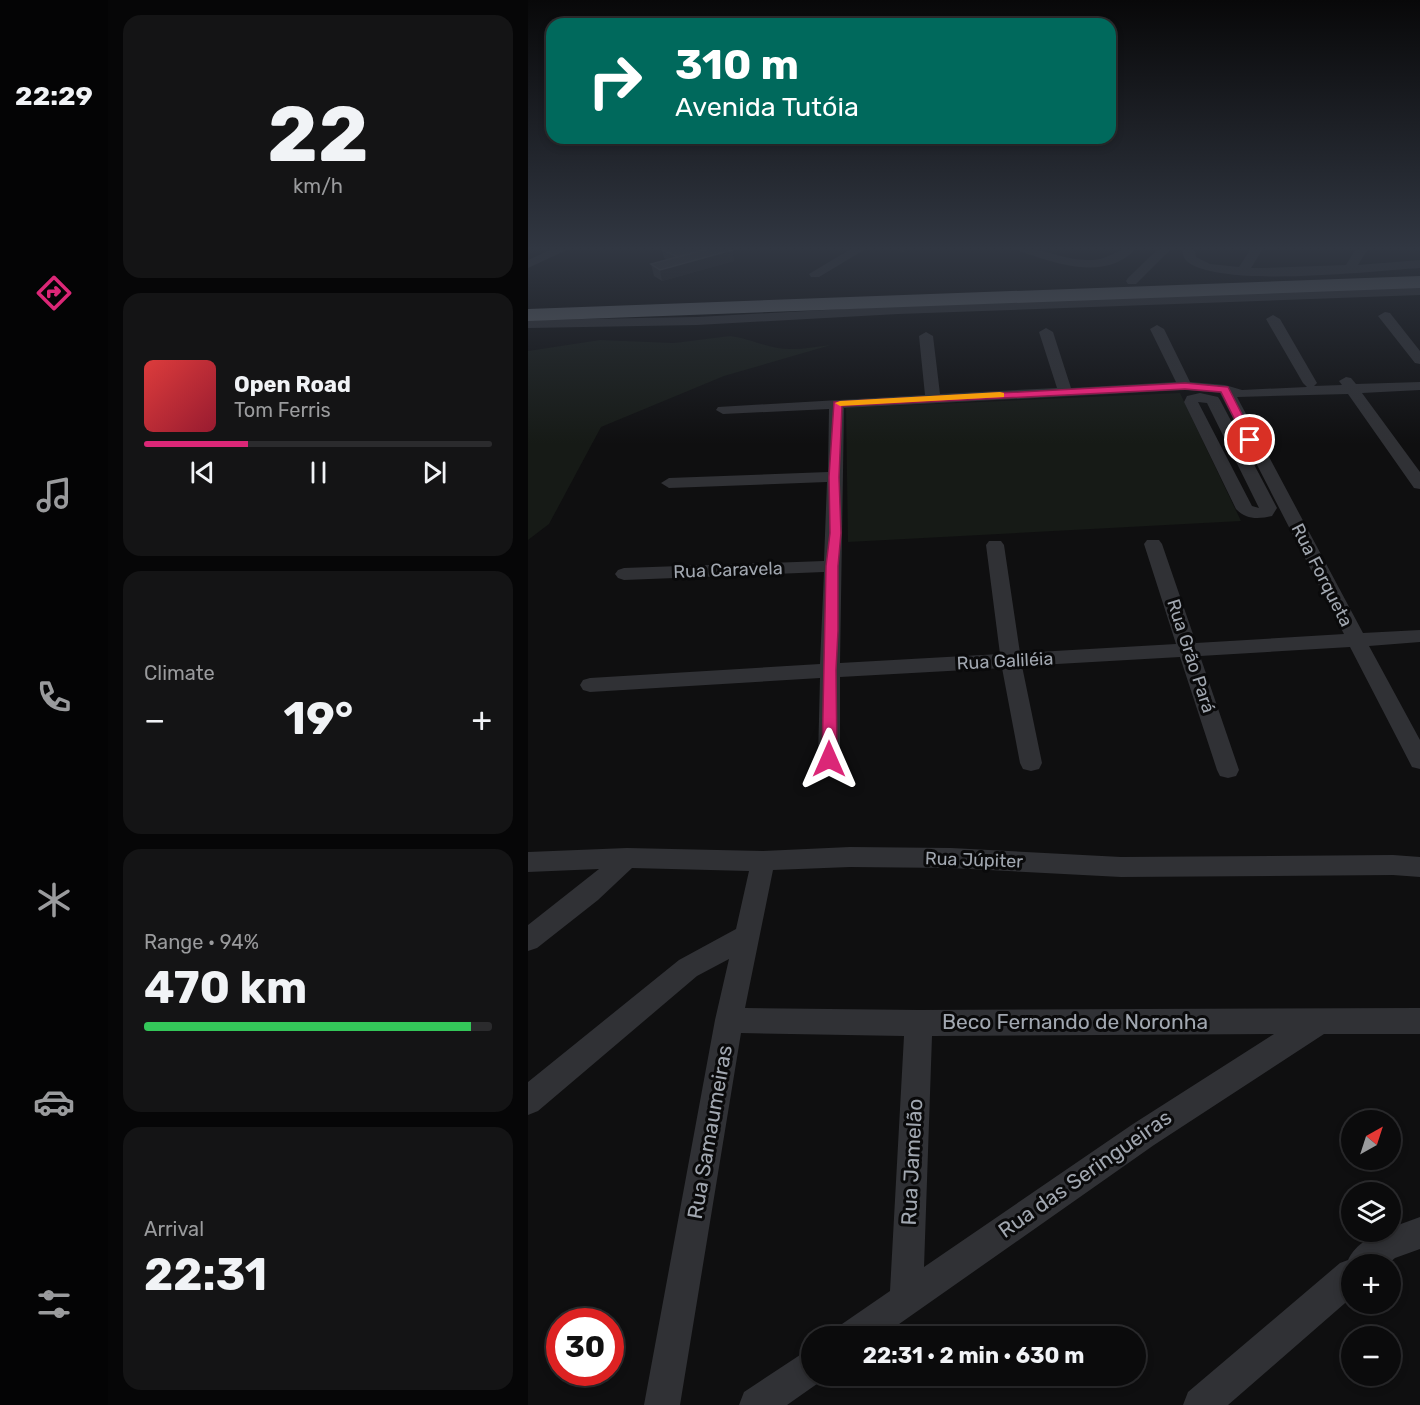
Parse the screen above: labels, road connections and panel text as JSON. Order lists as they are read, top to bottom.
{
  "streets": {
    "street": [
      "Rua Caravela",
      "Rua Forqueta",
      "Rua Grão Pará",
      "Rua Galiléia",
      "Rua Júpiter",
      "Beco Fernando de Noronha",
      "Rua Samaumeiras",
      "Rua Jamelão",
      "Rua das Seringueiras"
    ]
  },
  "crossings": [
    ["Rua Forqueta", "Rua Galiléia"],
    ["Rua Grão Pará", "Rua Galiléia"],
    ["Rua Júpiter", "Rua Samaumeiras"],
    ["Beco Fernando de Noronha", "Rua Samaumeiras"],
    ["Beco Fernando de Noronha", "Rua Jamelão"],
    ["Beco Fernando de Noronha", "Rua das Seringueiras"],
    ["Rua Jamelão", "Rua das Seringueiras"]
  ],
  "north": "top right",
  "page": {
    "tabs": "22:29",
    "tile": [
      ["22", "km/h"],
      "Climate",
      ["Range · 94%", "470 km"],
      ["Arrival", "22:31"]
    ],
    "turn": ["310 m", "Avenida Tutóia"],
    "song": ["Open Road", "Tom Ferris"],
    "heat": ["−", "19°", "+"],
    "map_buttons": ["+", "−"],
    "limit": "30",
    "trip": "22:31 · 2 min · 630 m"
  }
}
